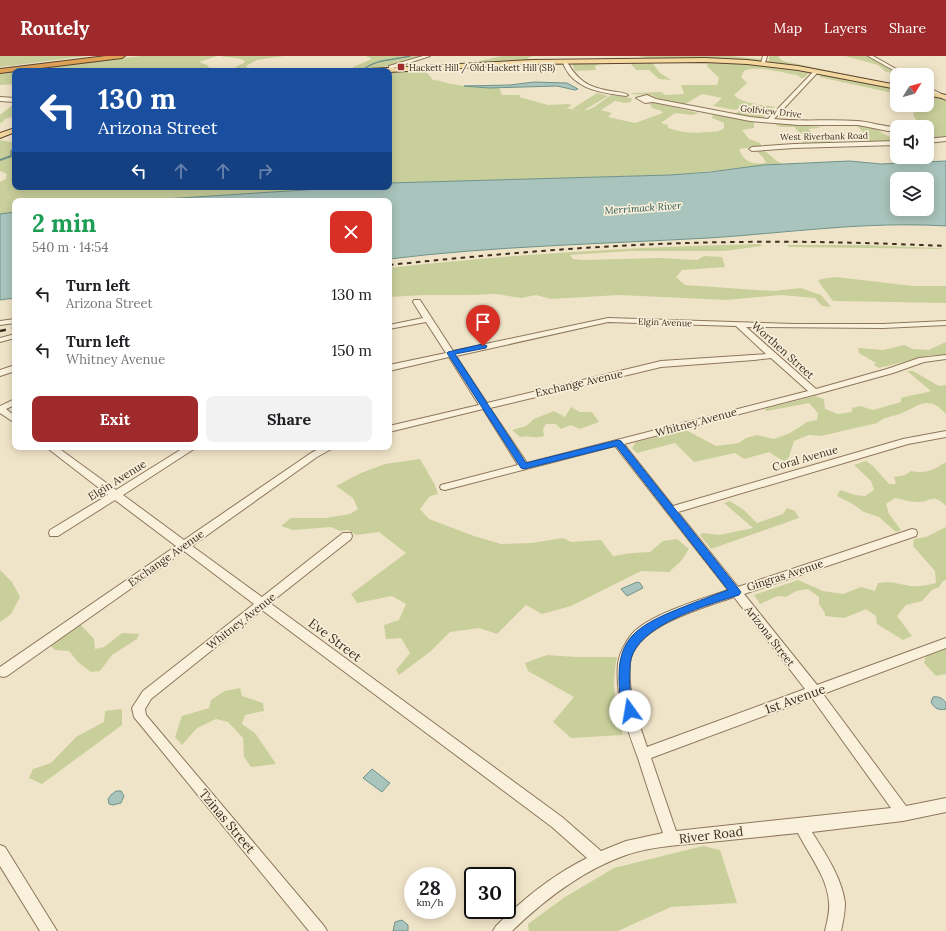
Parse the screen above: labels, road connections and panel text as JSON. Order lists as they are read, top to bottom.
{
  "streets": {
    "street": [
      "Golfview Drive",
      "West Riverbank Road",
      "Elgin Avenue",
      "Worthen Street",
      "Exchange Avenue",
      "Whitney Avenue",
      "Coral Avenue",
      "Gingras Avenue",
      "Arizona Street",
      "Eve Street",
      "1st Avenue",
      "Tzinas Street",
      "River Road"
    ]
  },
  "crossings": [
    ["Elgin Avenue", "Worthen Street"],
    ["Elgin Avenue", "Eve Street"],
    ["Worthen Street", "Exchange Avenue"],
    ["Worthen Street", "Whitney Avenue"],
    ["Exchange Avenue", "Eve Street"],
    ["Whitney Avenue", "Arizona Street"],
    ["Whitney Avenue", "Eve Street"],
    ["Whitney Avenue", "Tzinas Street"],
    ["Coral Avenue", "Arizona Street"],
    ["Gingras Avenue", "Arizona Street"],
    ["Gingras Avenue", "1st Avenue"],
    ["Gingras Avenue", "River Road"],
    ["Arizona Street", "1st Avenue"],
    ["Arizona Street", "River Road"],
    ["Eve Street", "River Road"]
  ],
  "water": ["Merrimack River"],
  "places": {
    "transit": ["Hackett Hill / Old Hackett Hill (SB)"]
  },
  "north": "top right",
  "page": {
    "header": "Routely",
    "nav": ["Map", "Layers", "Share"],
    "turn": ["130 m", "Arizona Street"],
    "heading": ["2 min", "540 m · 14:54"],
    "list": [
      {
        "name": "Turn left",
        "note": "Arizona Street",
        "value": "130 m"
      },
      {
        "name": "Turn left",
        "note": "Whitney Avenue",
        "value": "150 m"
      }
    ],
    "buttons": ["Exit", "Share"],
    "speed": "28 km/h",
    "limit": "30"
  }
}
